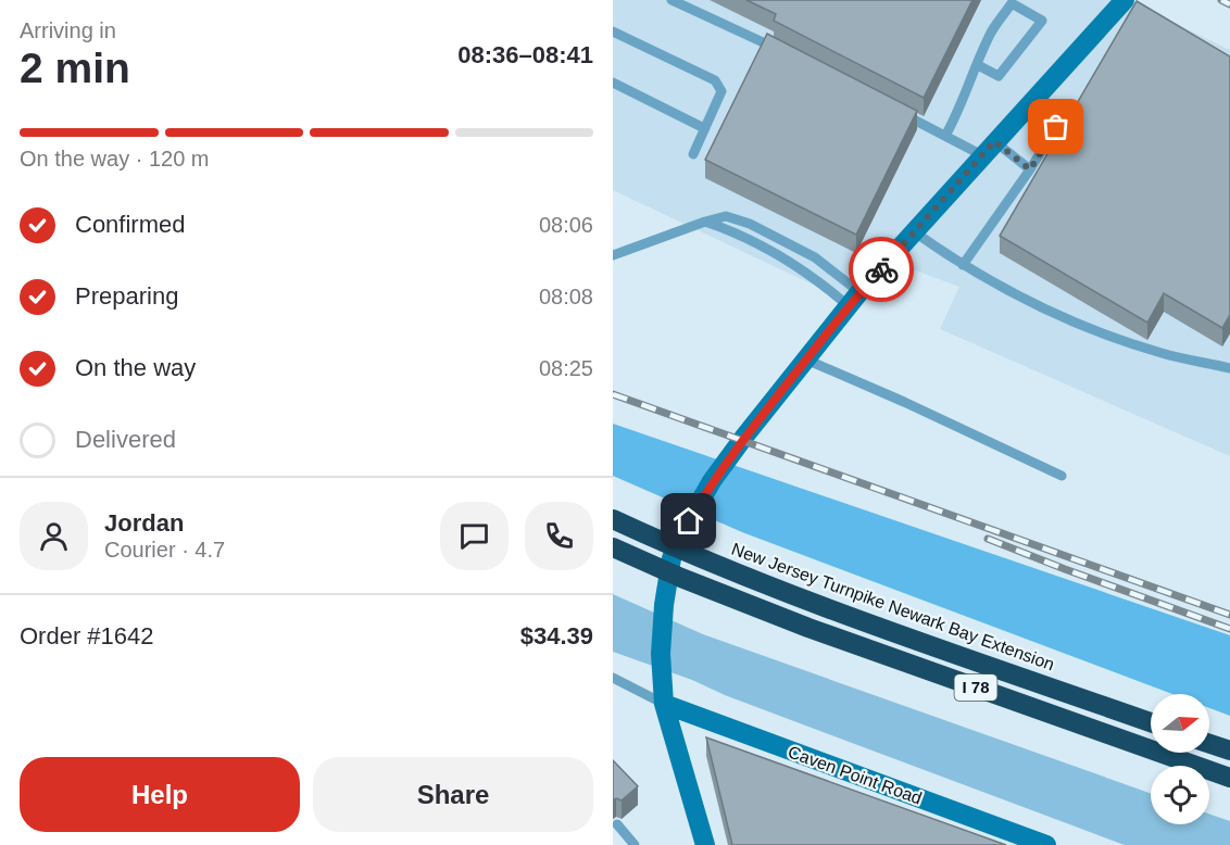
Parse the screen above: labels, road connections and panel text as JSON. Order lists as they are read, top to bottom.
{
  "streets": {
    "highway": ["New Jersey Turnpike Newark Bay Extension", "I 78"],
    "street": ["Caven Point Road"]
  },
  "north": "right",
  "page": {
    "heading": ["2 min", "Arriving in", "08:36–08:41"],
    "panel": [
      "Jordan",
      "Courier · 4.7",
      "Order #1642",
      "$34.39"
    ],
    "bar": "On the way · 120 m",
    "list": [
      ["Confirmed", "08:06"],
      ["Preparing", "08:08"],
      ["On the way", "08:25"],
      "Delivered"
    ],
    "buttons": ["Help", "Share"]
  }
}
